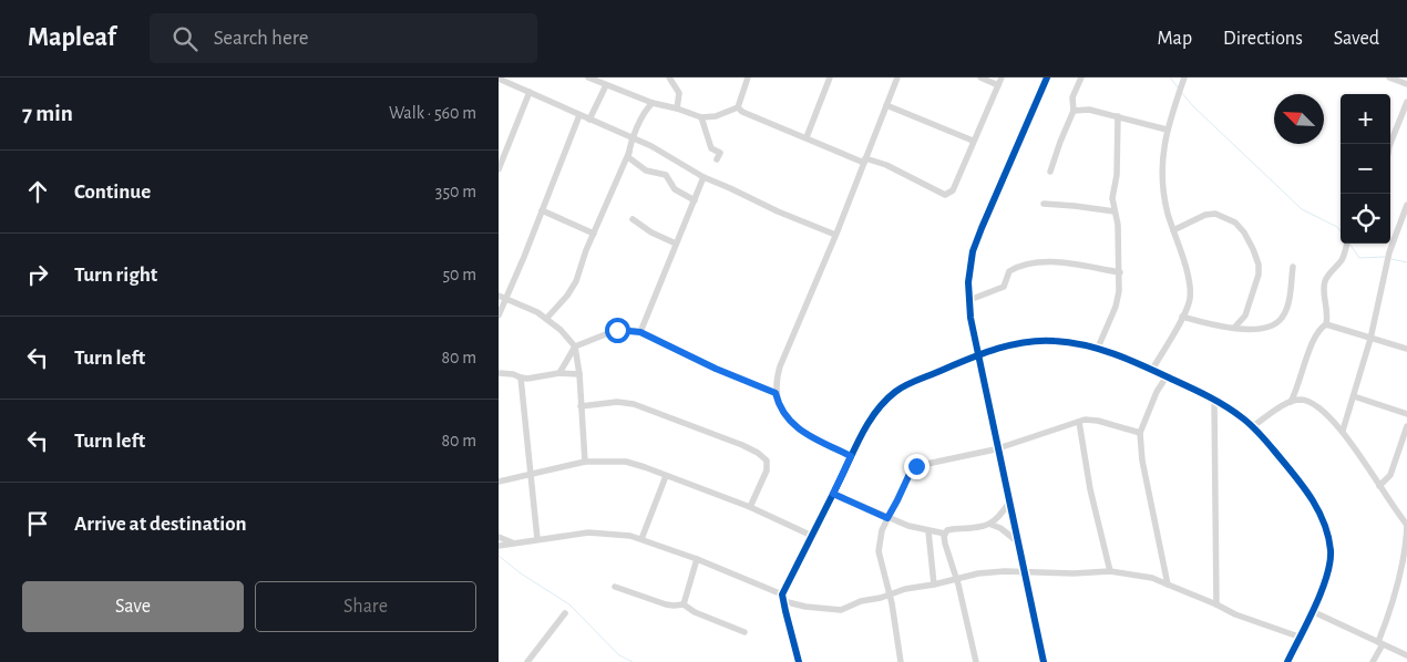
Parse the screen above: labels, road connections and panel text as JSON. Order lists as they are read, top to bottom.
{
  "north": "top left",
  "page": {
    "header": "Mapleaf",
    "search": "Search here",
    "nav": ["Map", "Directions", "Saved"],
    "heading": ["7 min", "Walk · 560 m"],
    "map_buttons": ["+", "−"],
    "list": [
      ["Continue", "350 m"],
      ["Turn right", "50 m"],
      ["Turn left", "80 m"],
      ["Turn left", "80 m"],
      "Arrive at destination"
    ],
    "buttons": ["Save", "Share"]
  }
}
